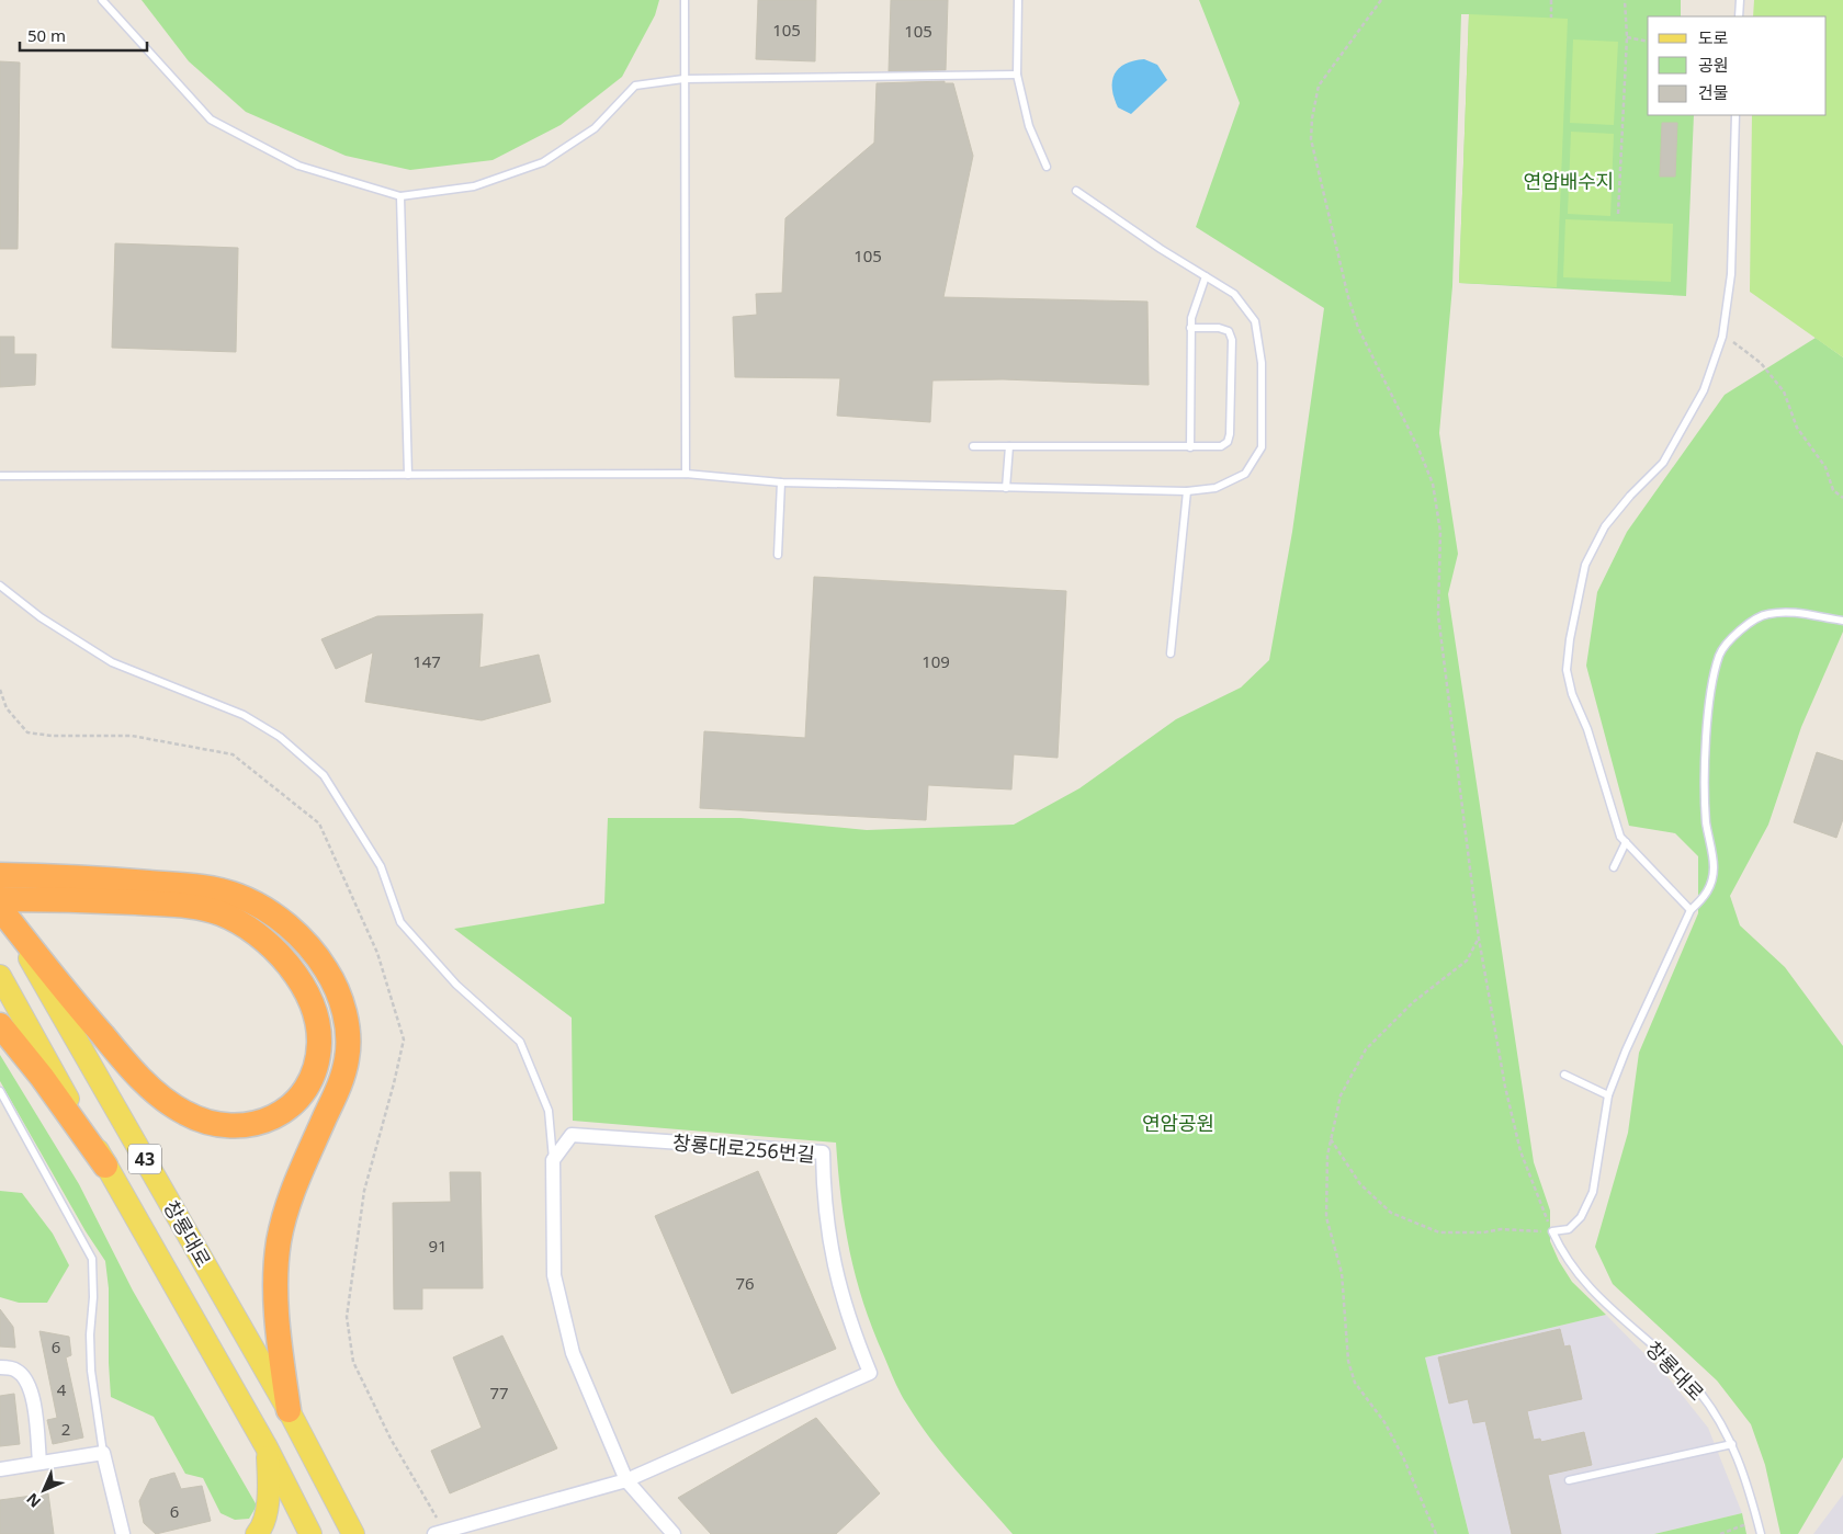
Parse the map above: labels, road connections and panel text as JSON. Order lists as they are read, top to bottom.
{
  "streets": {
    "main road": ["43", "창룡대로"],
    "street": ["창룡대로256번길"]
  },
  "parks": ["연암배수지", "연암공원"],
  "house_numbers": [
    "105",
    "105",
    "105",
    "147",
    "109",
    "91",
    "76",
    "6",
    "4",
    "77",
    "2",
    "6"
  ],
  "legend": ["도로", "공원", "건물"],
  "scale_bar": "50 m",
  "north": "bottom left"
}
